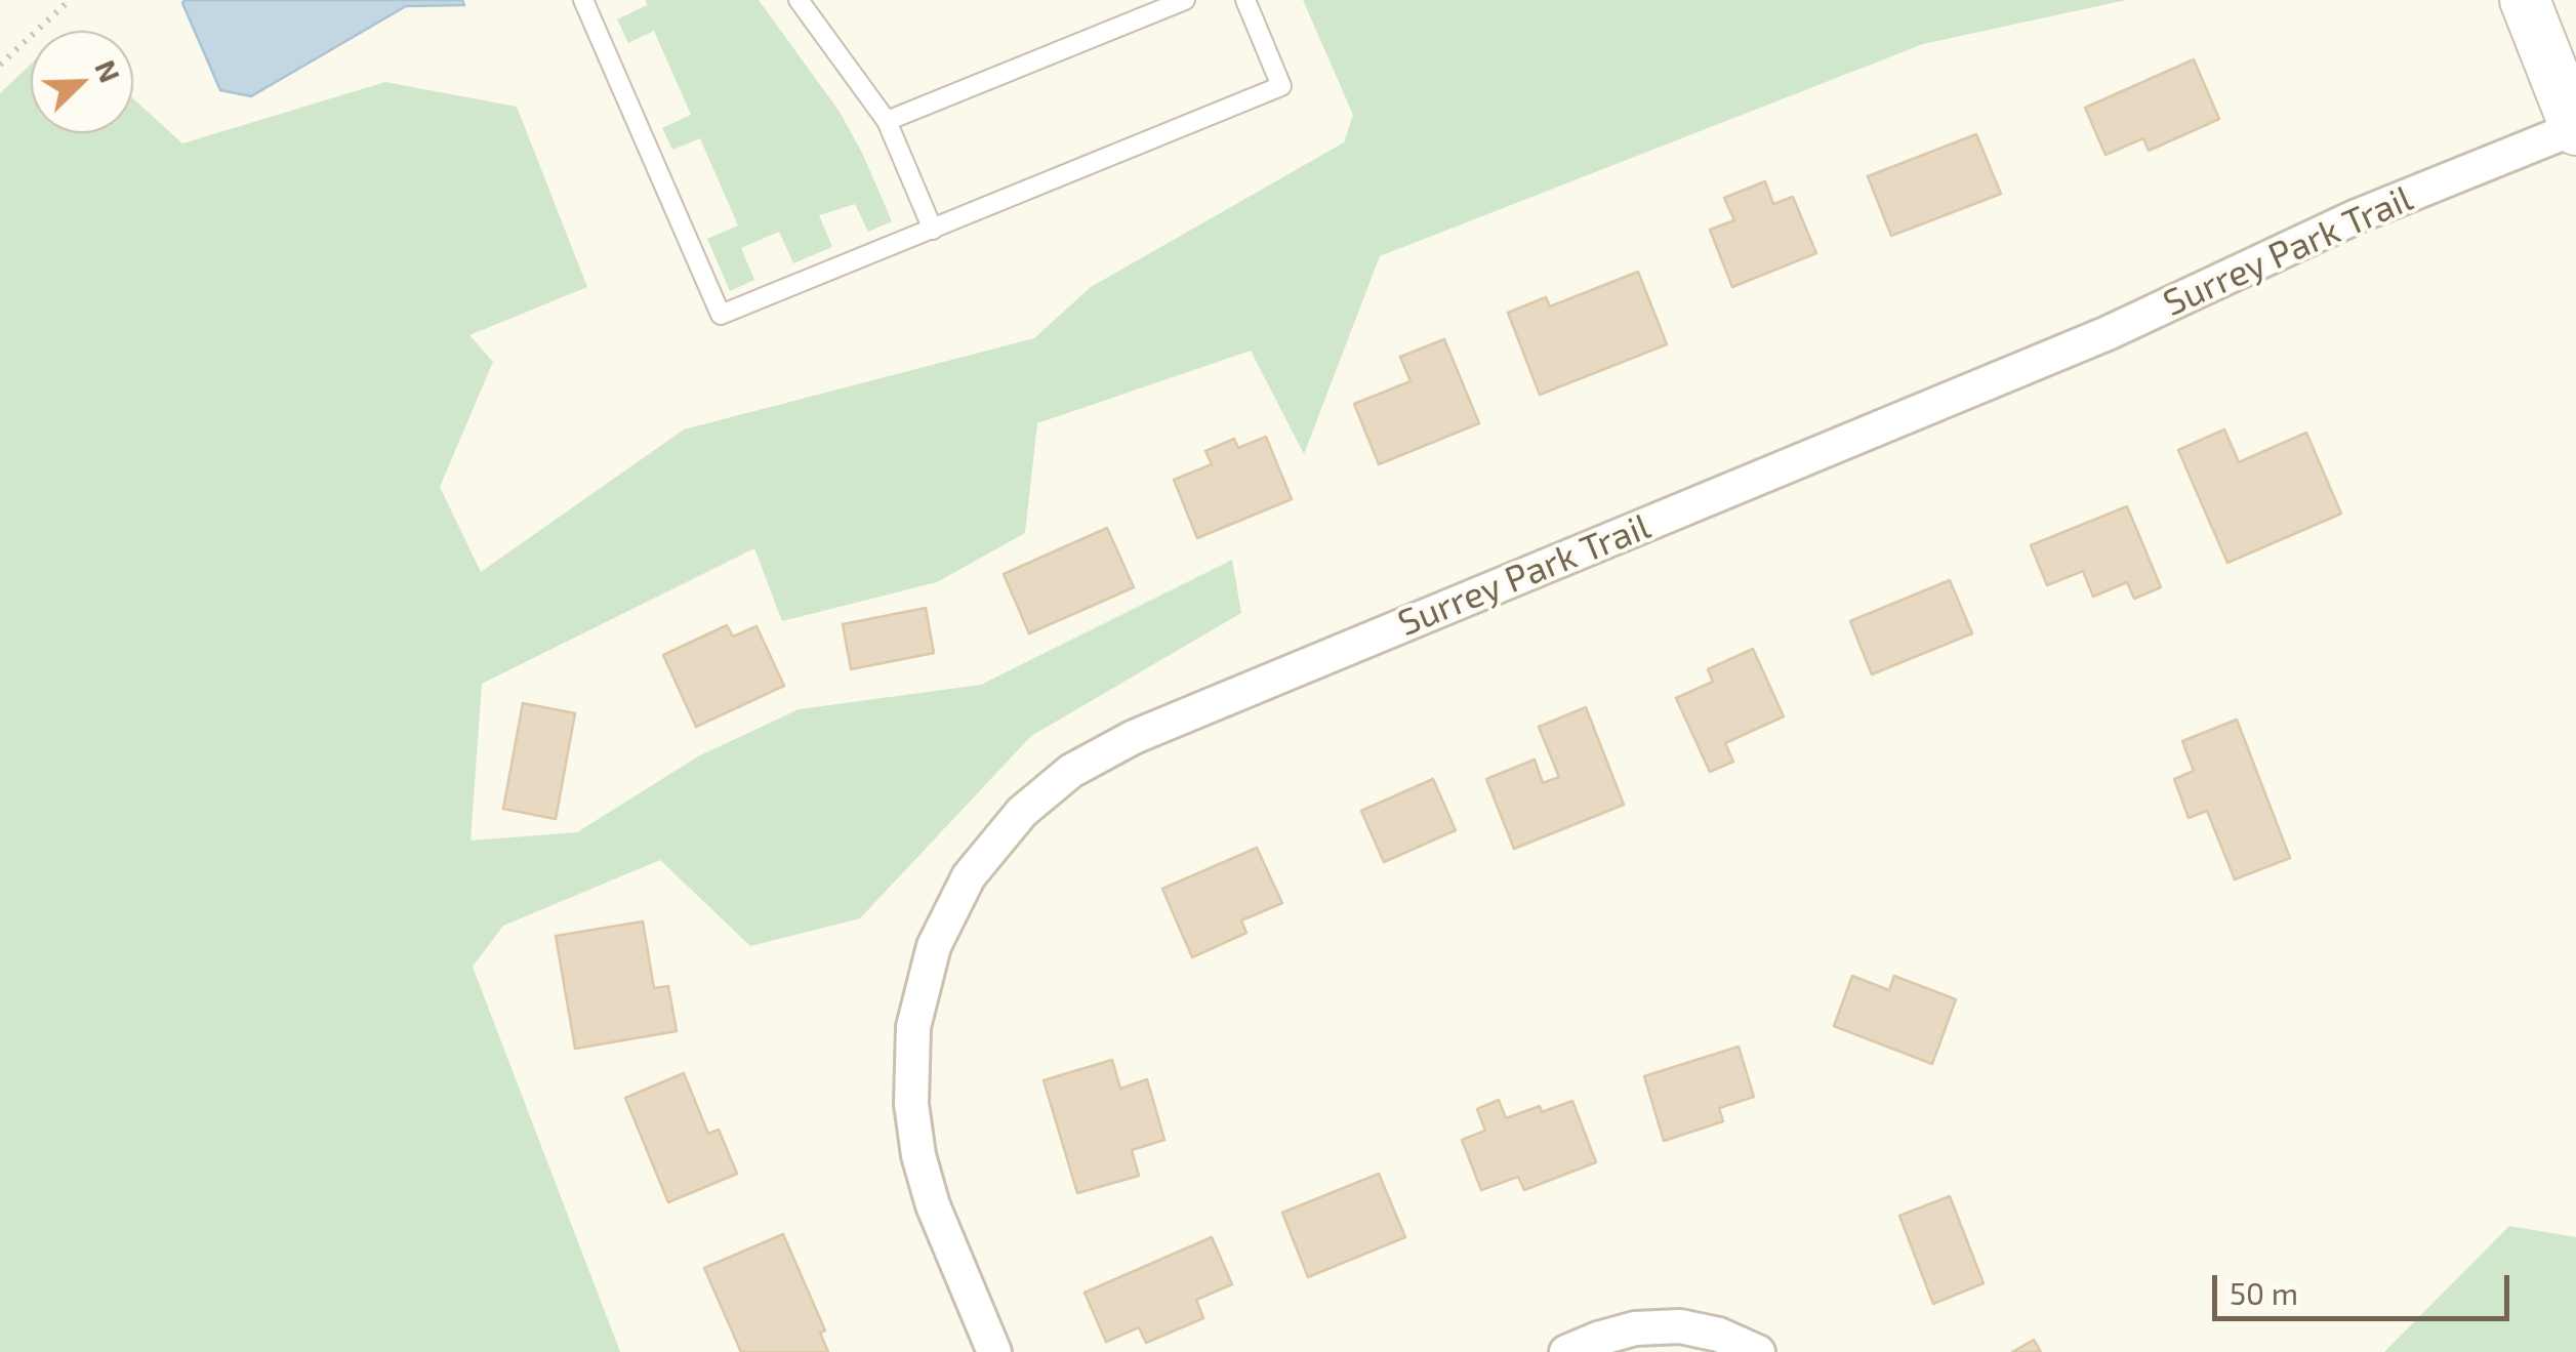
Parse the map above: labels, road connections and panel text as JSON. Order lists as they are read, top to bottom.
{
  "streets": {
    "street": ["Surrey Park Trail"]
  },
  "scale_bar": "50 m",
  "north": "top right"
}
